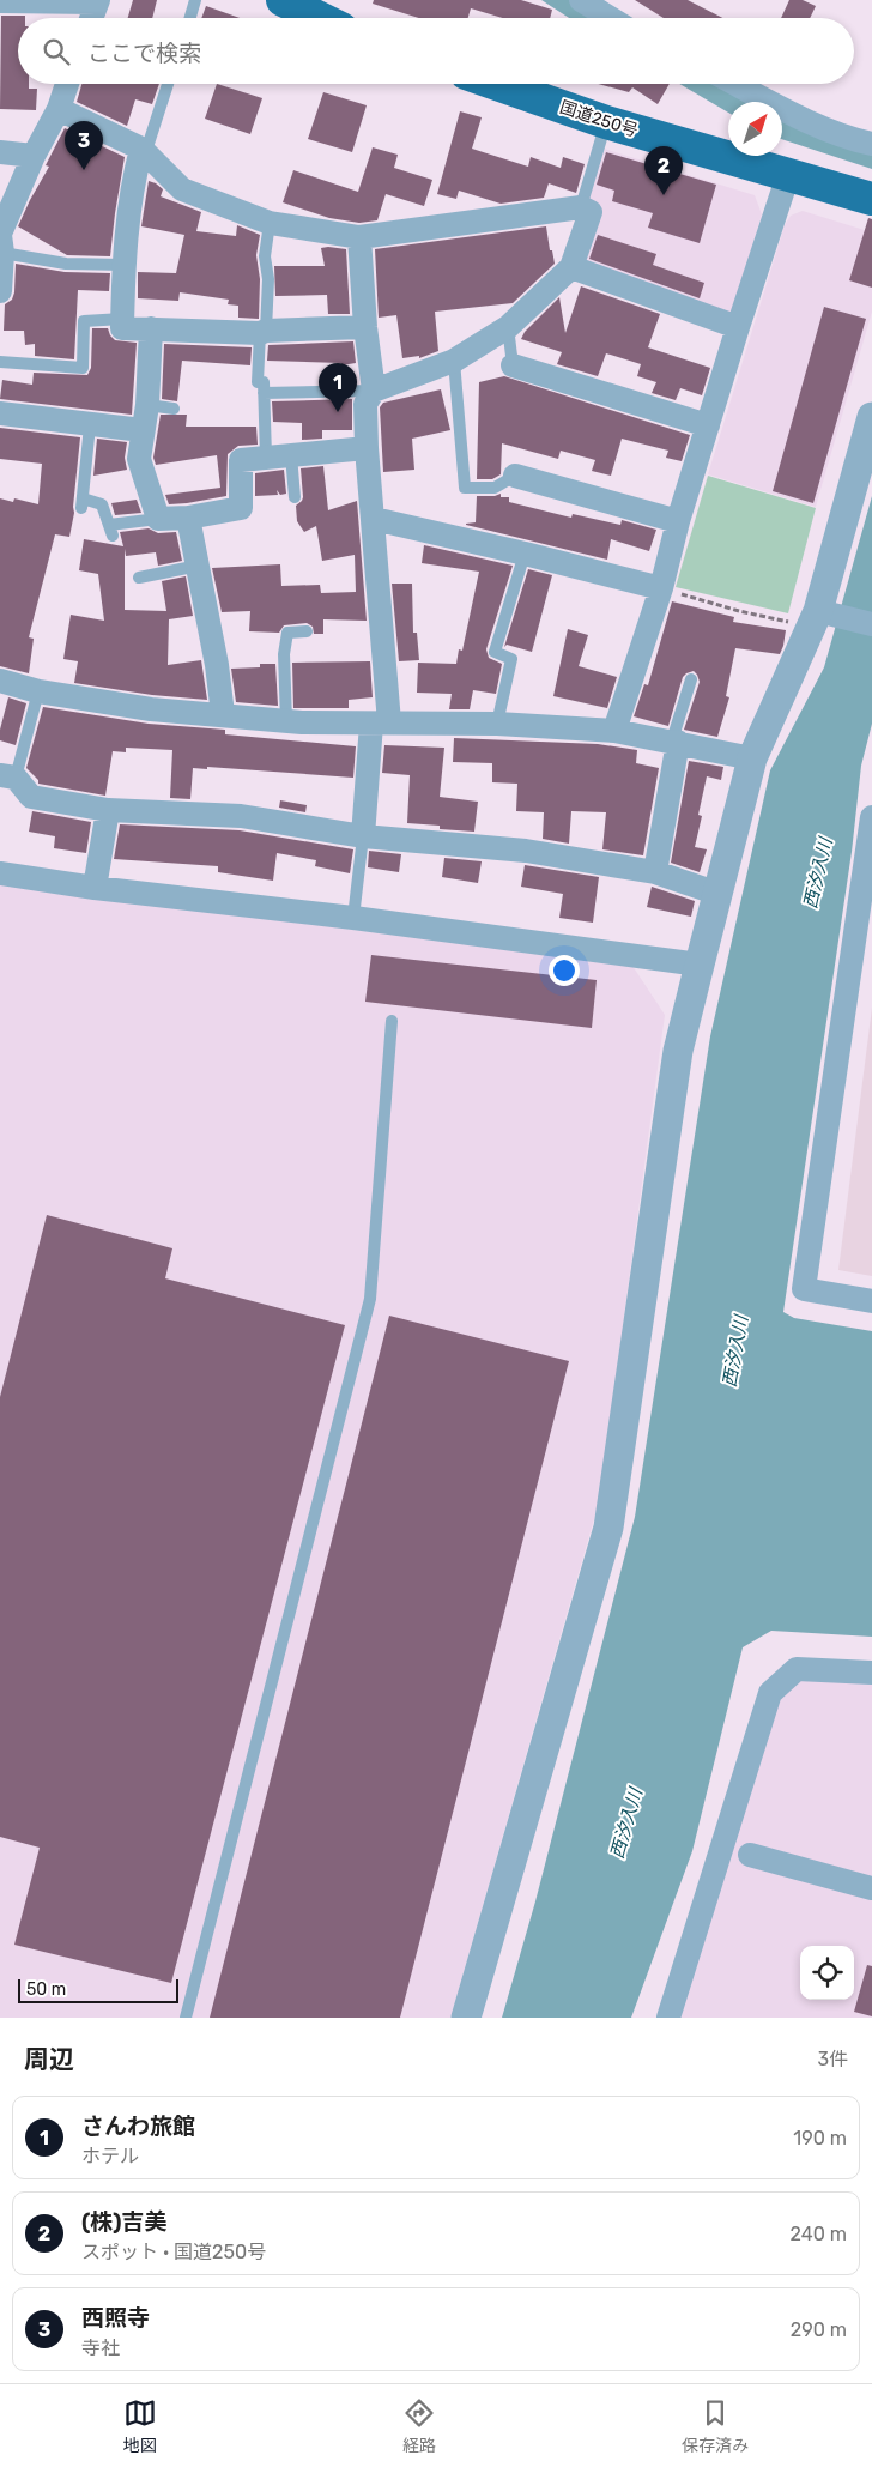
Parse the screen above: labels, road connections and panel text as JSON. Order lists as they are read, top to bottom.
{
  "streets": {
    "highway": ["国道250号"]
  },
  "water": ["西汐入川"],
  "scale_bar": "50 m",
  "north": "top right",
  "page": {
    "search": "ここで検索",
    "pins": ["3", "2", "1"],
    "scale": "50 m",
    "heading": ["周辺", "3件"],
    "list": [
      {
        "mark": "1",
        "name": "さんわ旅館",
        "note": "ホテル",
        "value": "190 m"
      },
      {
        "mark": "2",
        "name": "(株)吉美",
        "note": "スポット · 国道250号",
        "value": "240 m"
      },
      {
        "mark": "3",
        "name": "西照寺",
        "note": "寺社",
        "value": "290 m"
      }
    ],
    "nav": ["地図", "経路", "保存済み"]
  }
}
